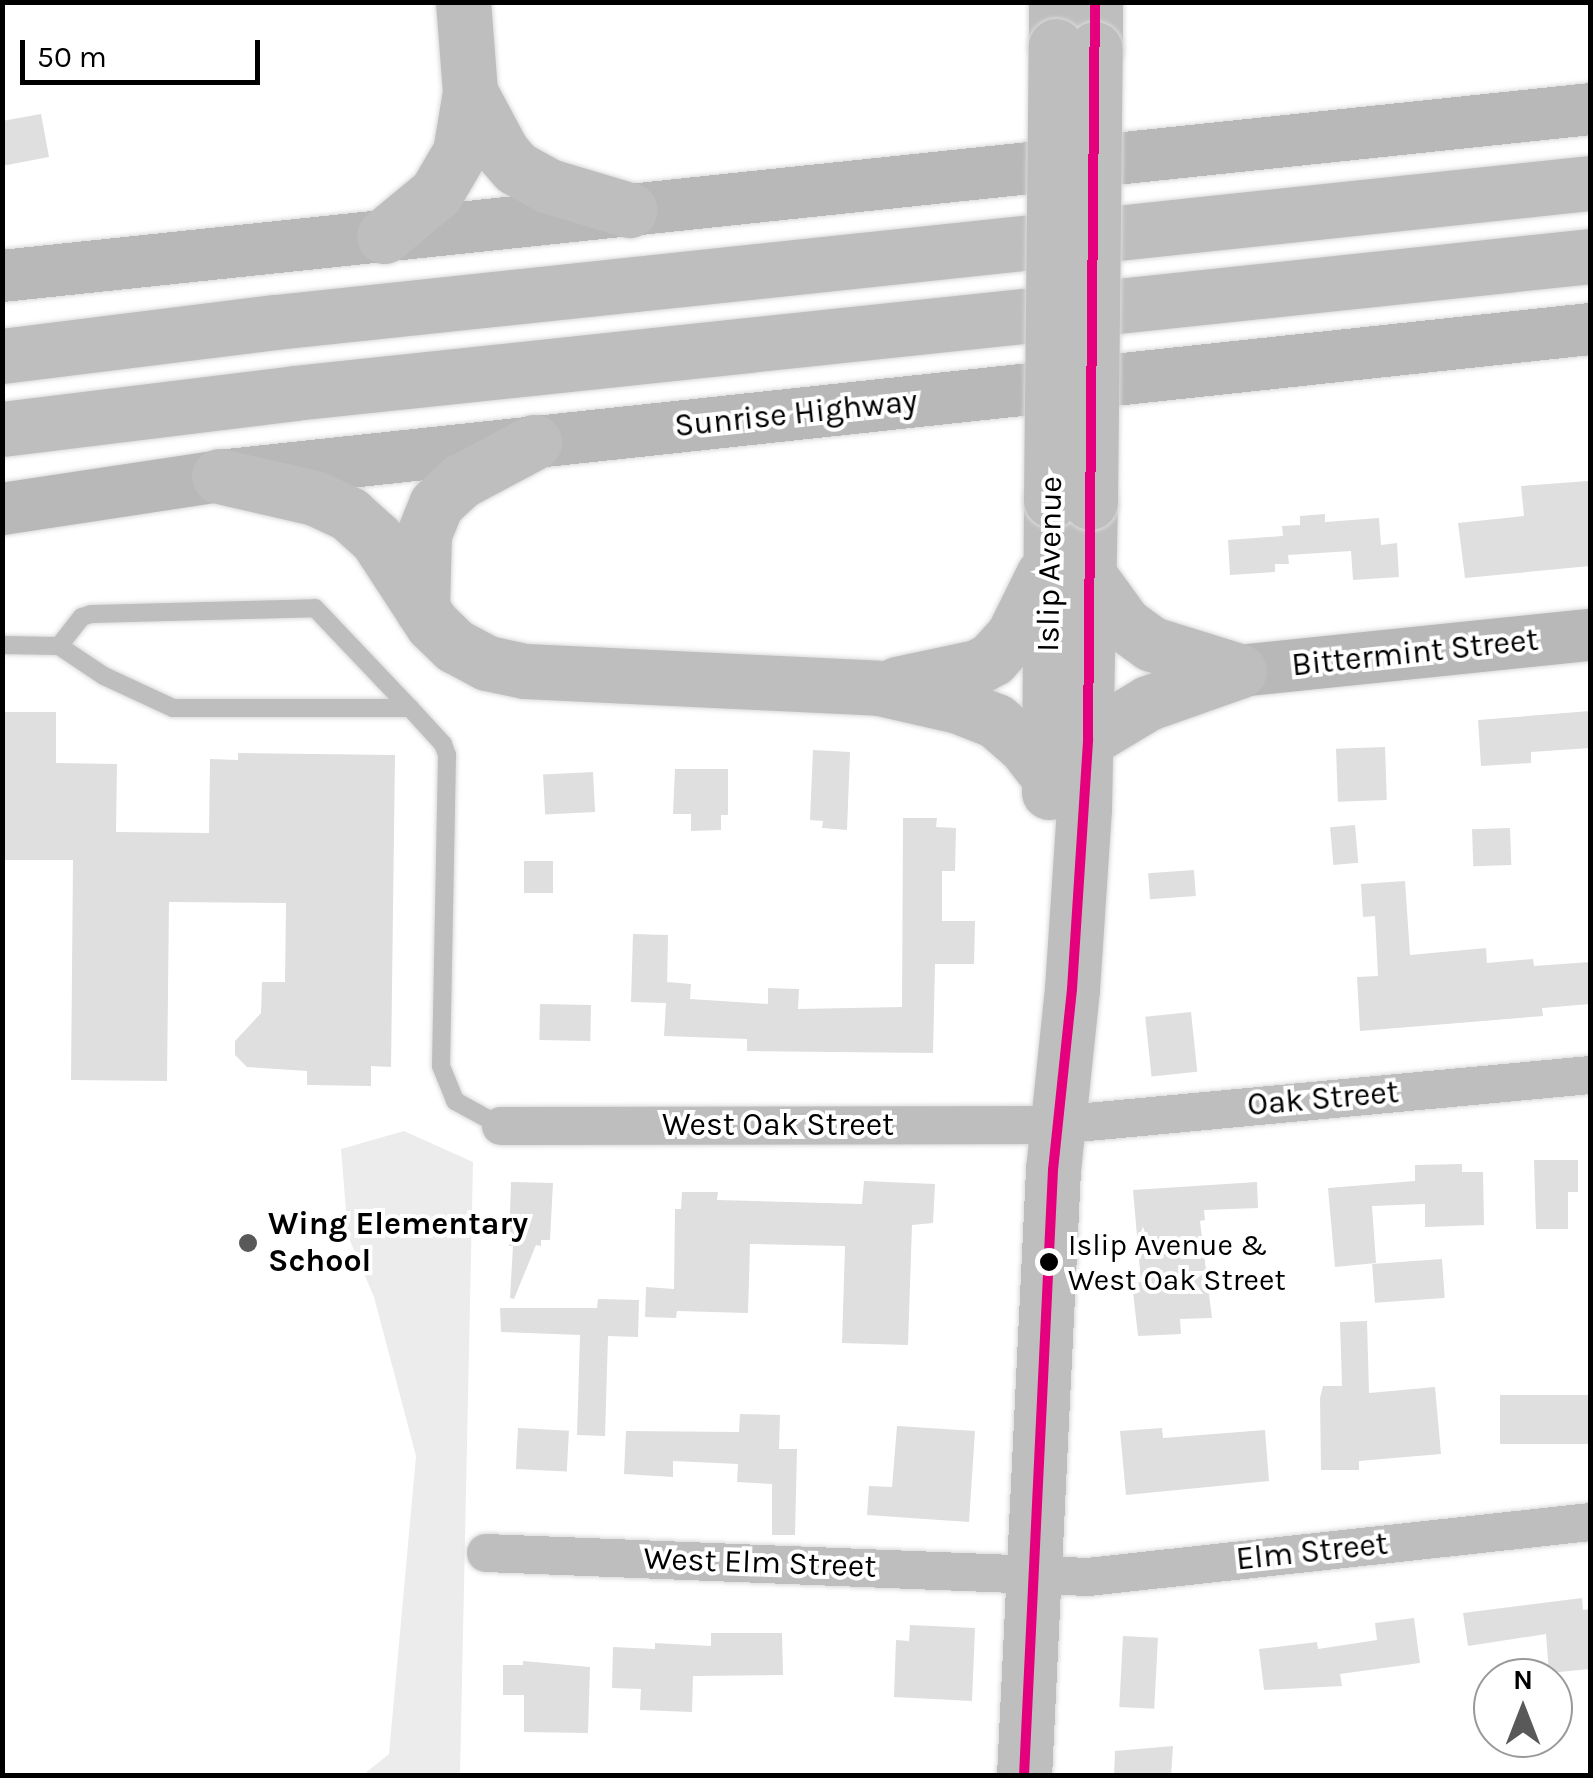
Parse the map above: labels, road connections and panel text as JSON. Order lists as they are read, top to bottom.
{
  "streets": {
    "main road": ["Sunrise Highway", "Islip Avenue", "Bittermint Street"],
    "street": [
      "Oak Street",
      "West Oak Street",
      "Elm Street",
      "West Elm Street"
    ]
  },
  "crossings": [
    ["Islip Avenue", "Oak Street"],
    ["Islip Avenue", "West Oak Street"],
    ["Islip Avenue", "Elm Street"],
    ["Islip Avenue", "West Elm Street"],
    ["Oak Street", "West Oak Street"],
    ["Elm Street", "West Elm Street"]
  ],
  "places": ["Wing Elementary School", "Islip Avenue & West Oak Street"],
  "scale_bar": "50 m",
  "north": "top"
}
